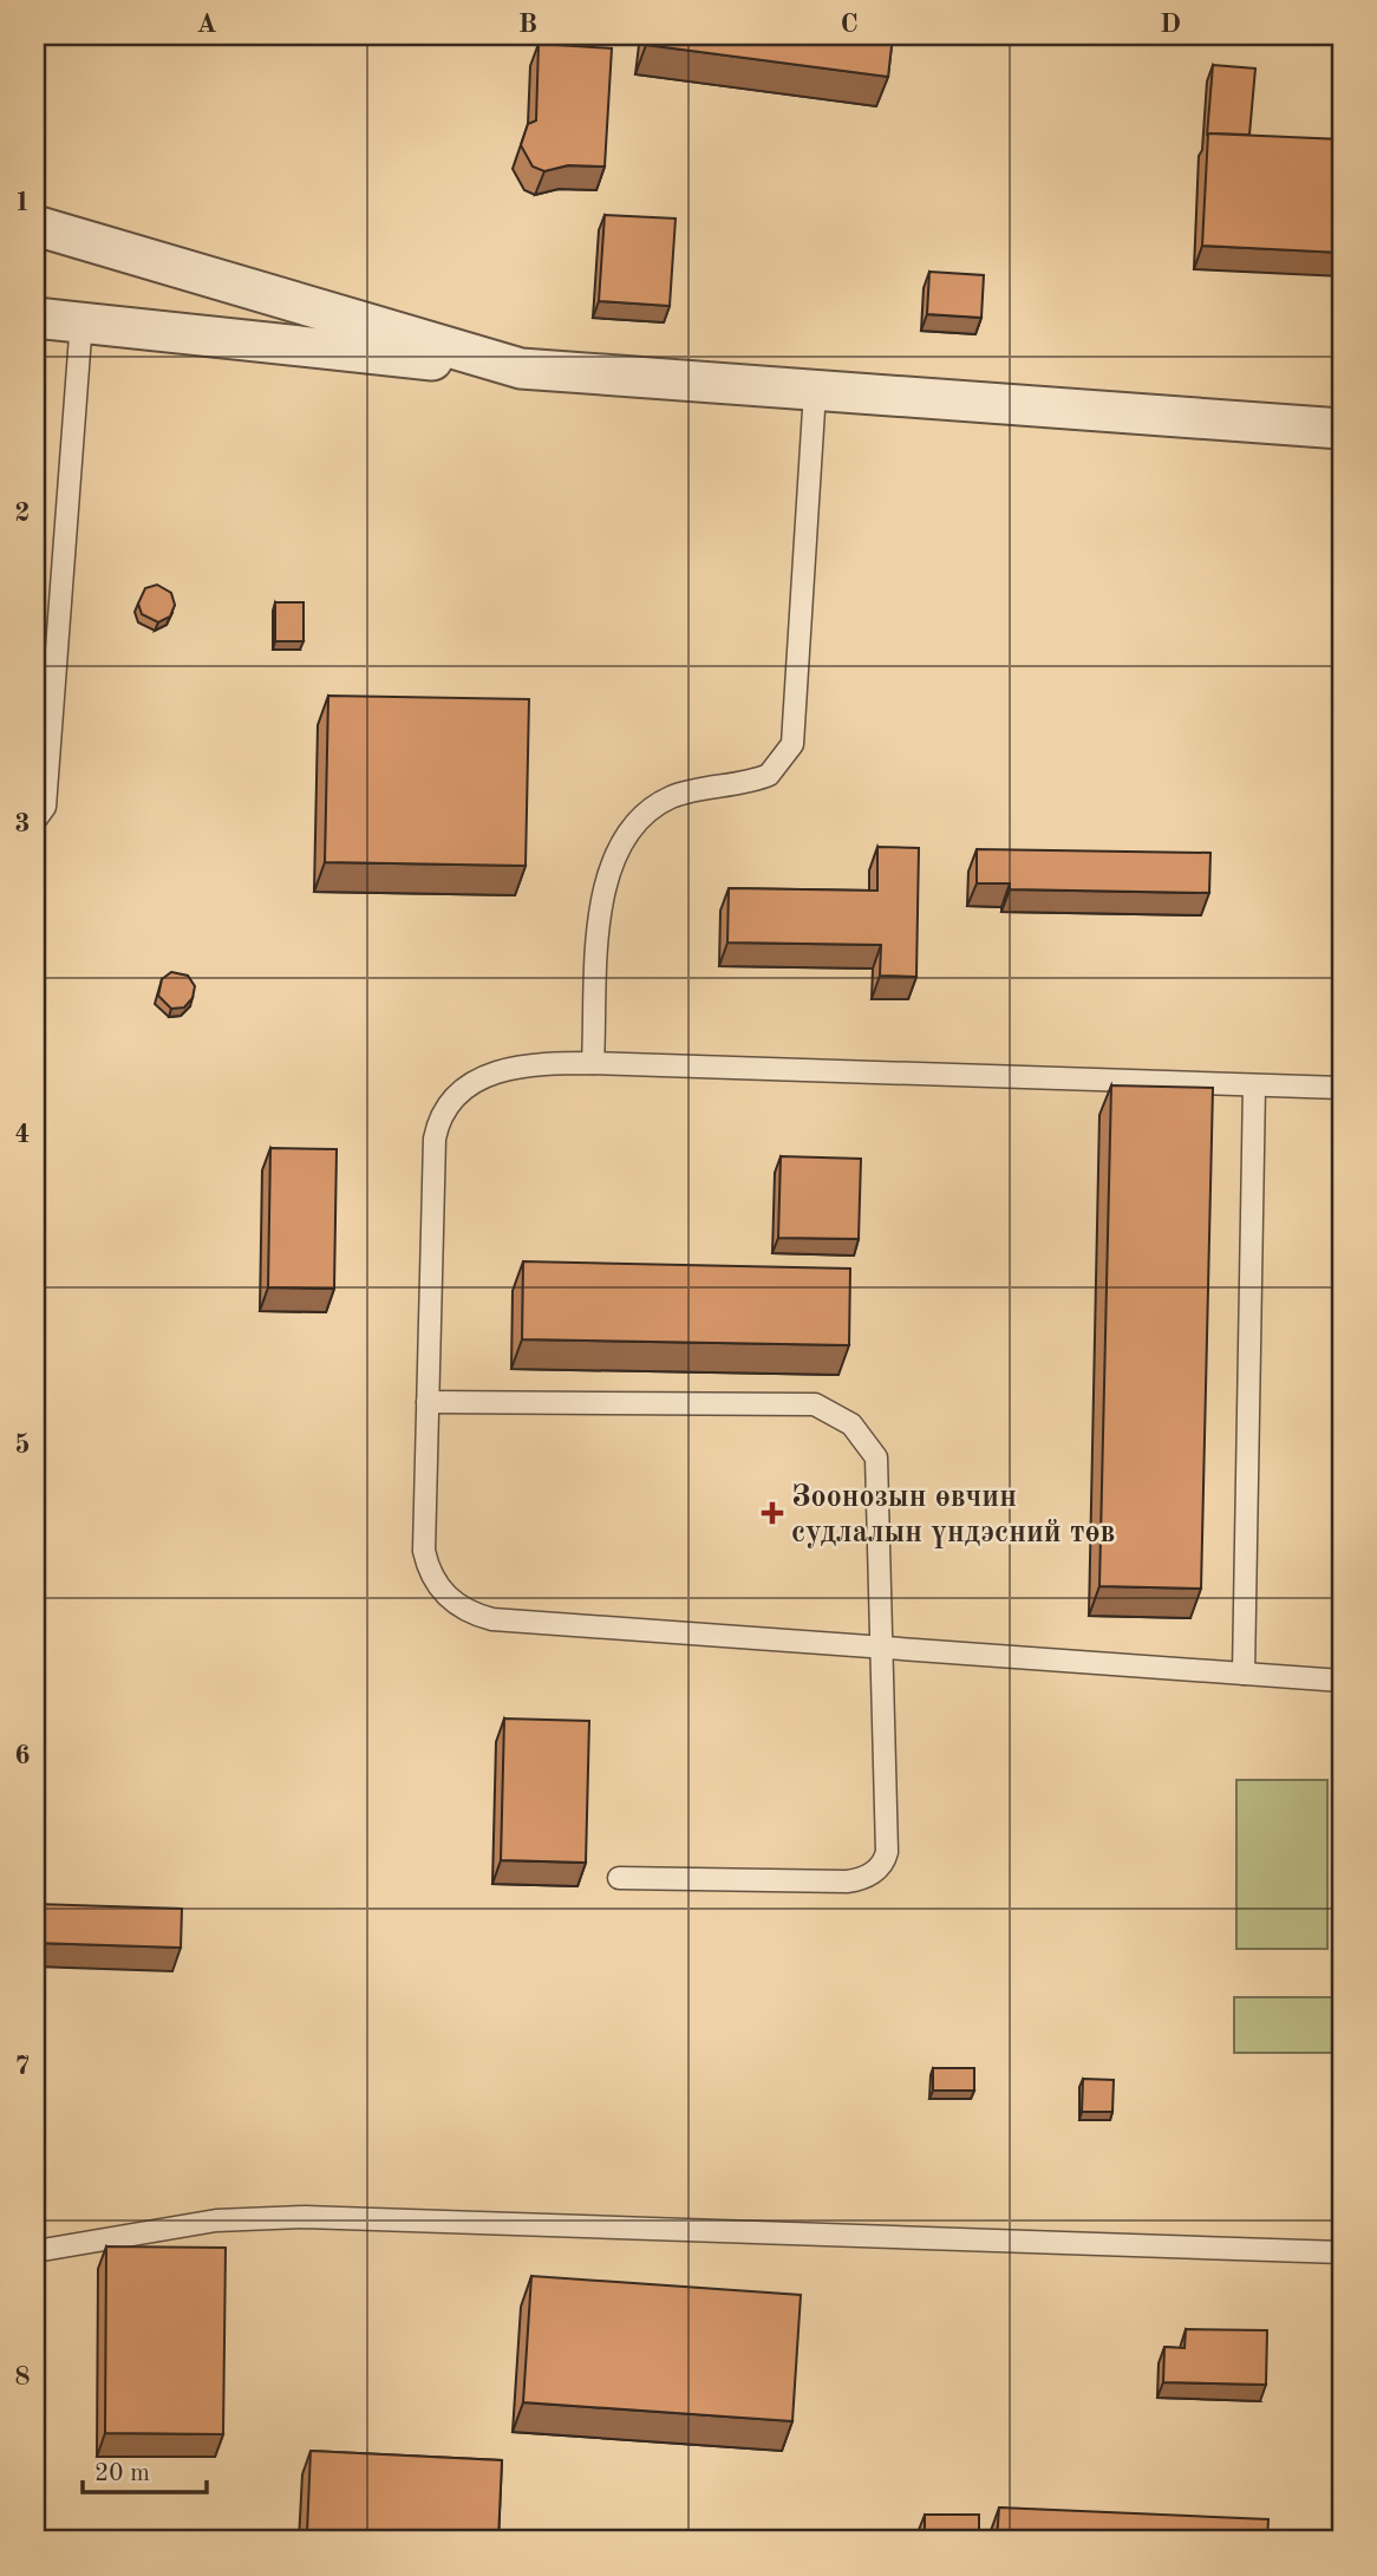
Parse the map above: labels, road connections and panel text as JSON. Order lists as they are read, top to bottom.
{
  "places": {
    "health": ["Зоонозын өвчин судлалын үндэсний төв"]
  },
  "scale_bar": "20 m",
  "grid": {
    "columns": [
      "A",
      "B",
      "C",
      "D"
    ],
    "rows": [
      "1",
      "2",
      "3",
      "4",
      "5",
      "6",
      "7",
      "8"
    ]
  }
}
